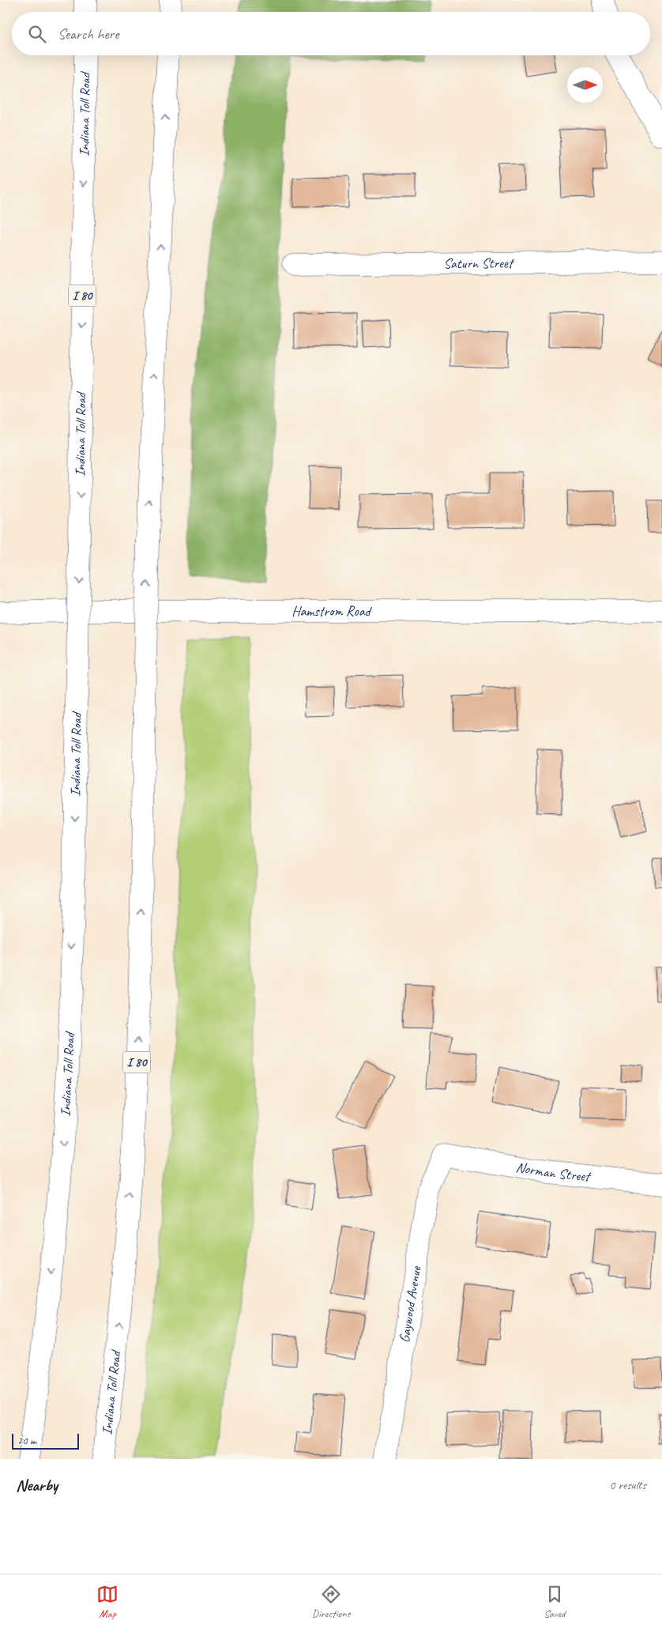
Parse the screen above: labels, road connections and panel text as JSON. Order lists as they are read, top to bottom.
{
  "streets": {
    "main road": [
      "Indiana Toll Road",
      "Saturn Street",
      "I 80",
      "Hamstrom Road",
      "Norman Street",
      "Gaywood Avenue"
    ]
  },
  "crossings": [
    ["Norman Street", "Gaywood Avenue"]
  ],
  "scale_bar": "20 m",
  "north": "right",
  "page": {
    "search": "Search here",
    "scale": "20 m",
    "heading": ["Nearby", "0 results"],
    "nav": ["Map", "Directions", "Saved"]
  }
}
